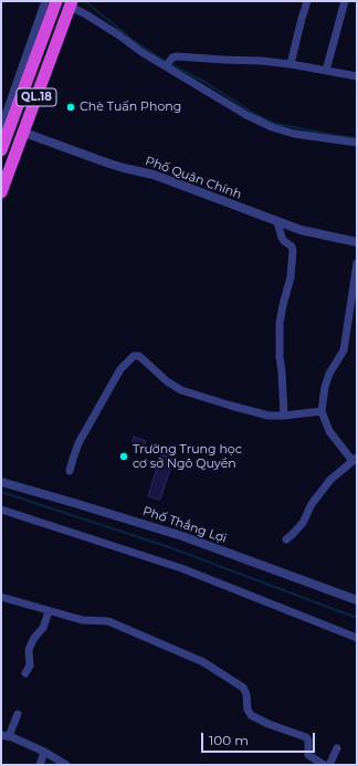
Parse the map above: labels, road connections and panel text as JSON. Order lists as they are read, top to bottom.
{
  "streets": {
    "highway": ["QL.18"],
    "street": ["Phố Quân Chính", "Phố Thắng Lợi"]
  },
  "crossings": [
    ["QL.18", "Phố Quân Chính"]
  ],
  "places": ["Chè Tuấn Phong", "Trường Trung học cơ sở Ngô Quyền"],
  "scale_bar": "100 m"
}
